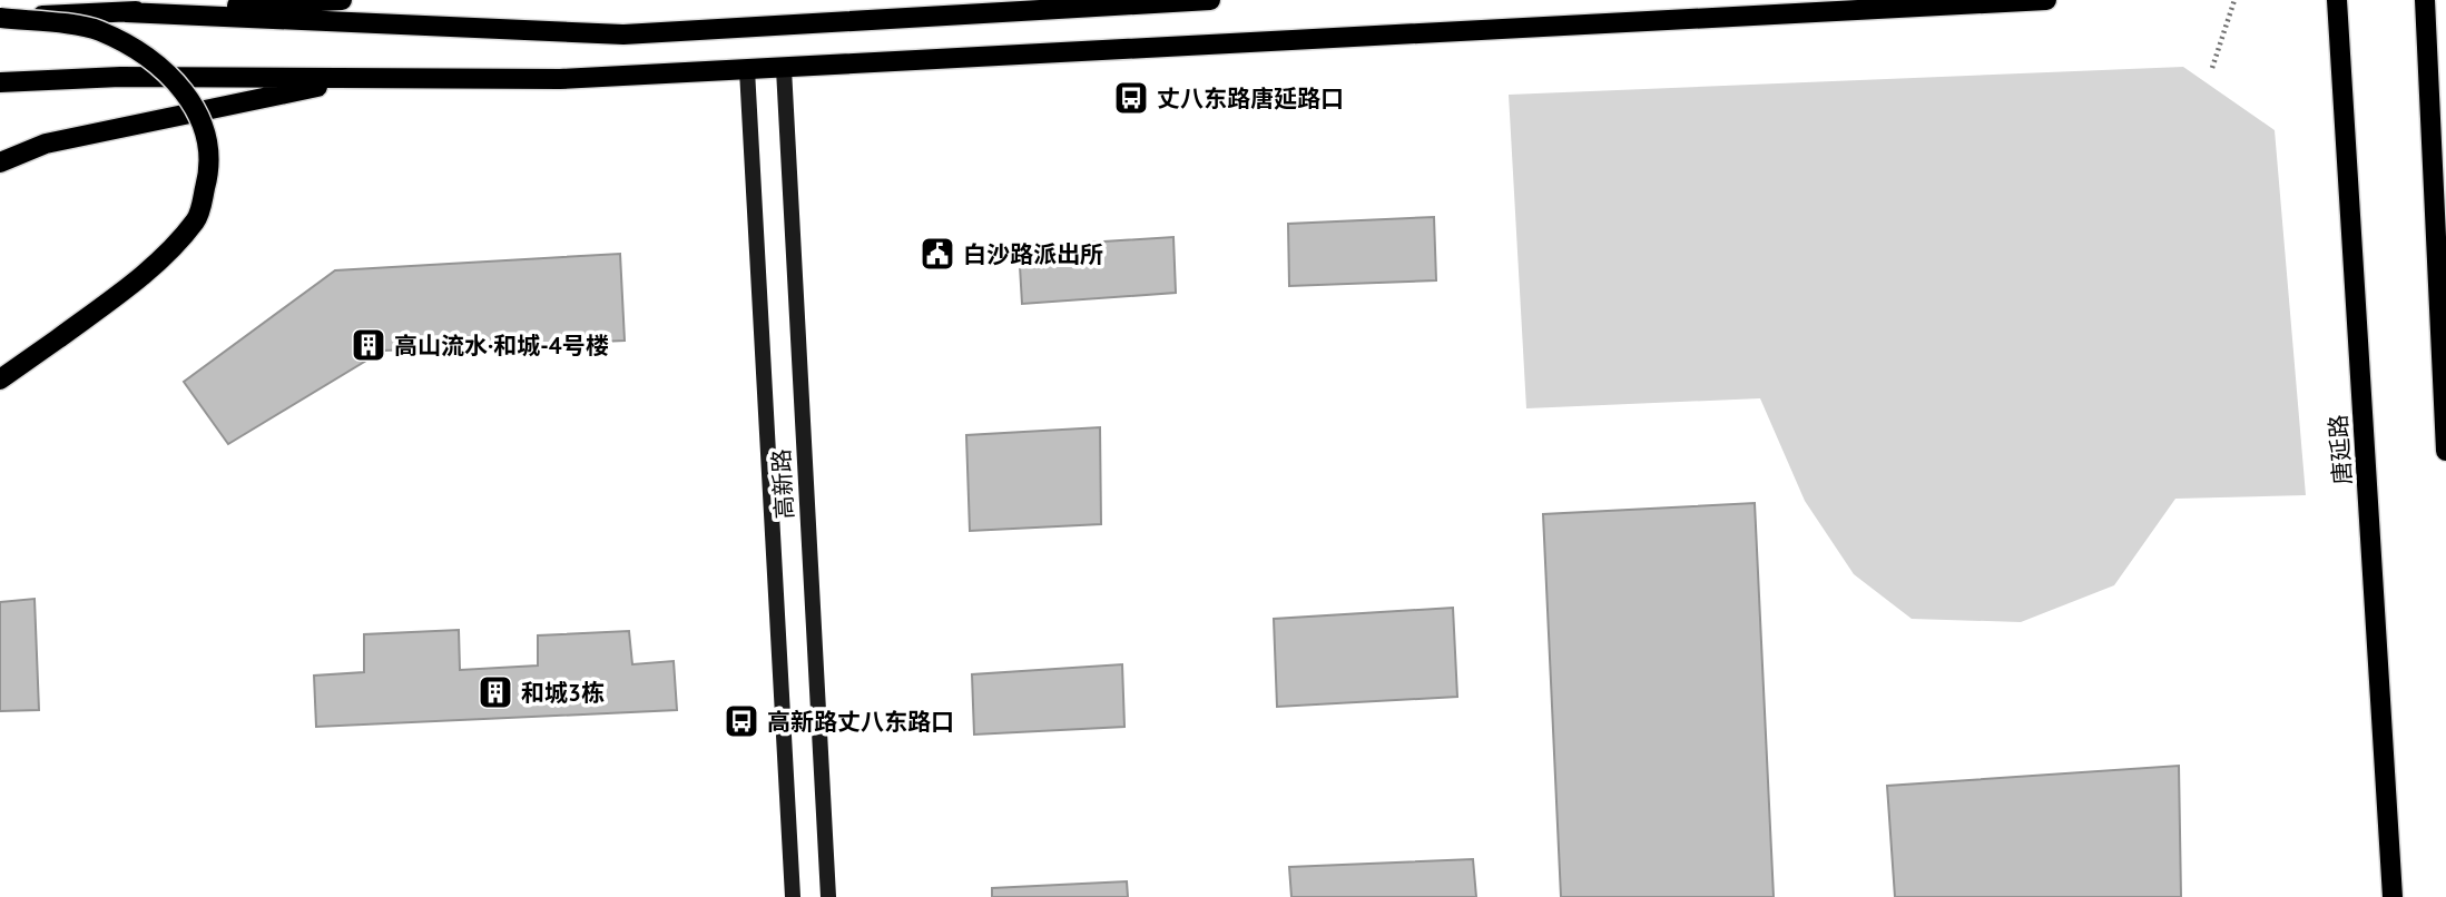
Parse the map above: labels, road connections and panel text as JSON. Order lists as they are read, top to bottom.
{
  "streets": {
    "main road": ["唐延路", "高新路"]
  },
  "places": {
    "bus stop": ["丈八东路唐延路口", "高新路丈八东路口"],
    "public building": ["白沙路派出所"],
    "building": ["高山流水·和城-4号楼", "和城3栋"]
  }
}
